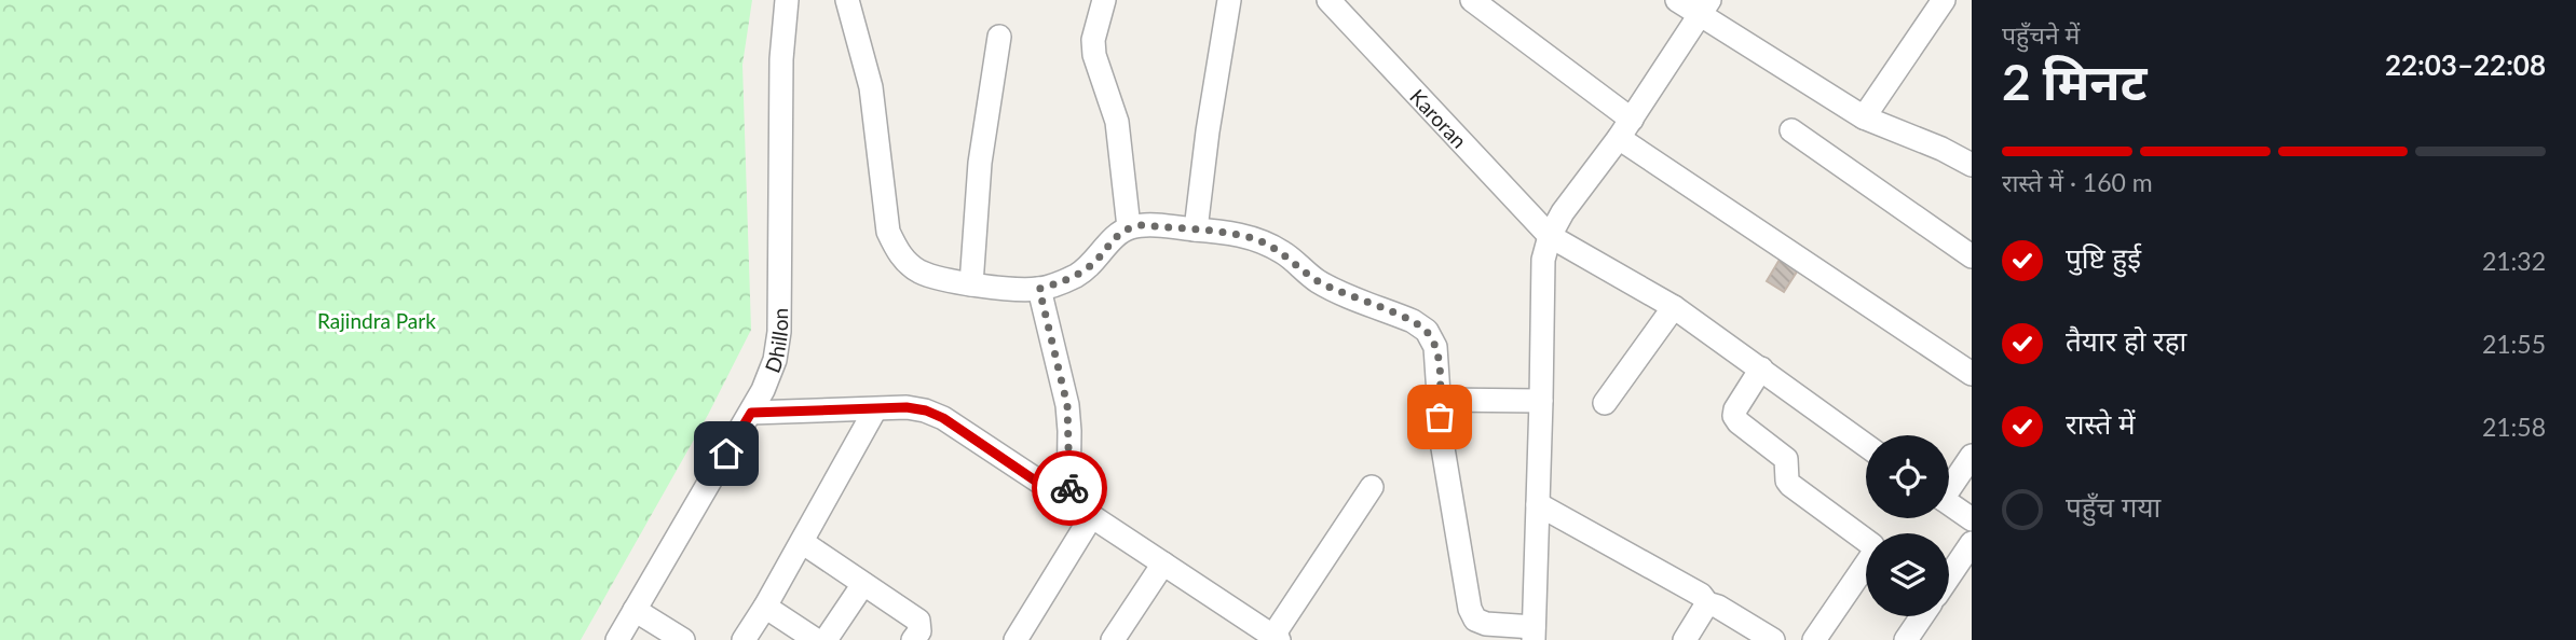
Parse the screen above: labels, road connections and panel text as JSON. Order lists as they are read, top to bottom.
{
  "streets": {
    "street": ["Karoran", "Dhillon"]
  },
  "parks": ["Rajindra Park"],
  "page": {
    "heading": ["2 मिनट", "पहुँचने में", "22:03–22:08"],
    "bar": "रास्ते में · 160 m",
    "list": [
      ["पुष्टि हुई", "21:32"],
      ["तैयार हो रहा", "21:55"],
      ["रास्ते में", "21:58"],
      "पहुँच गया"
    ]
  }
}
